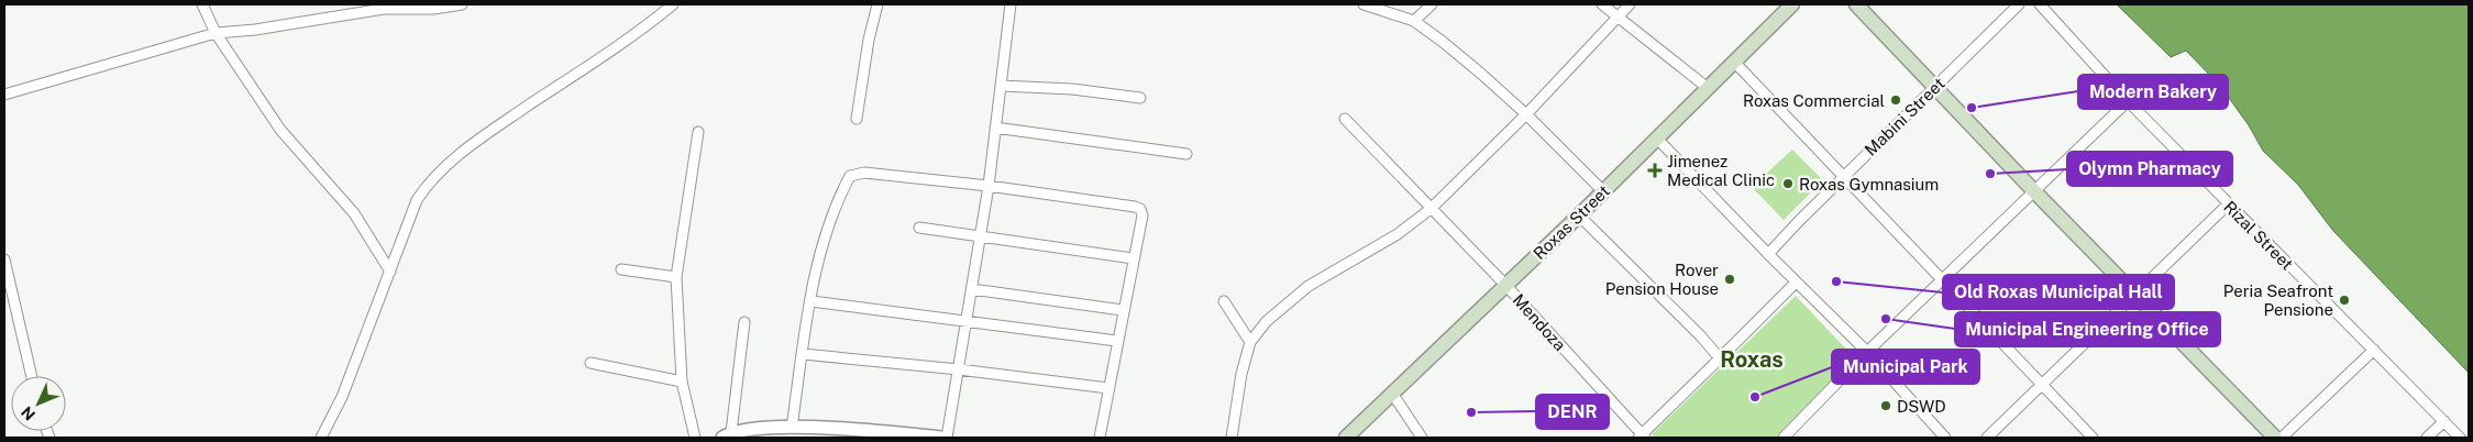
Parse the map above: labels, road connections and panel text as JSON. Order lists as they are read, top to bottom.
{
  "streets": {
    "main road": ["Roxas Street"],
    "street": ["Mabini Street", "Rizal Street", "Mendoza"]
  },
  "crossings": [
    ["Roxas Street", "Mendoza"]
  ],
  "districts": ["Roxas"],
  "places": {
    "other": [
      "Roxas Commercial",
      "Modern Bakery",
      "Olymn Pharmacy",
      "Roxas Gymnasium",
      "Rover Pension House",
      "Old Roxas Municipal Hall",
      "Peria Seafront Pensione",
      "Municipal Engineering Office",
      "Municipal Park",
      "DSWD",
      "DENR"
    ],
    "health": ["Jimenez Medical Clinic"]
  },
  "north": "bottom left"
}
